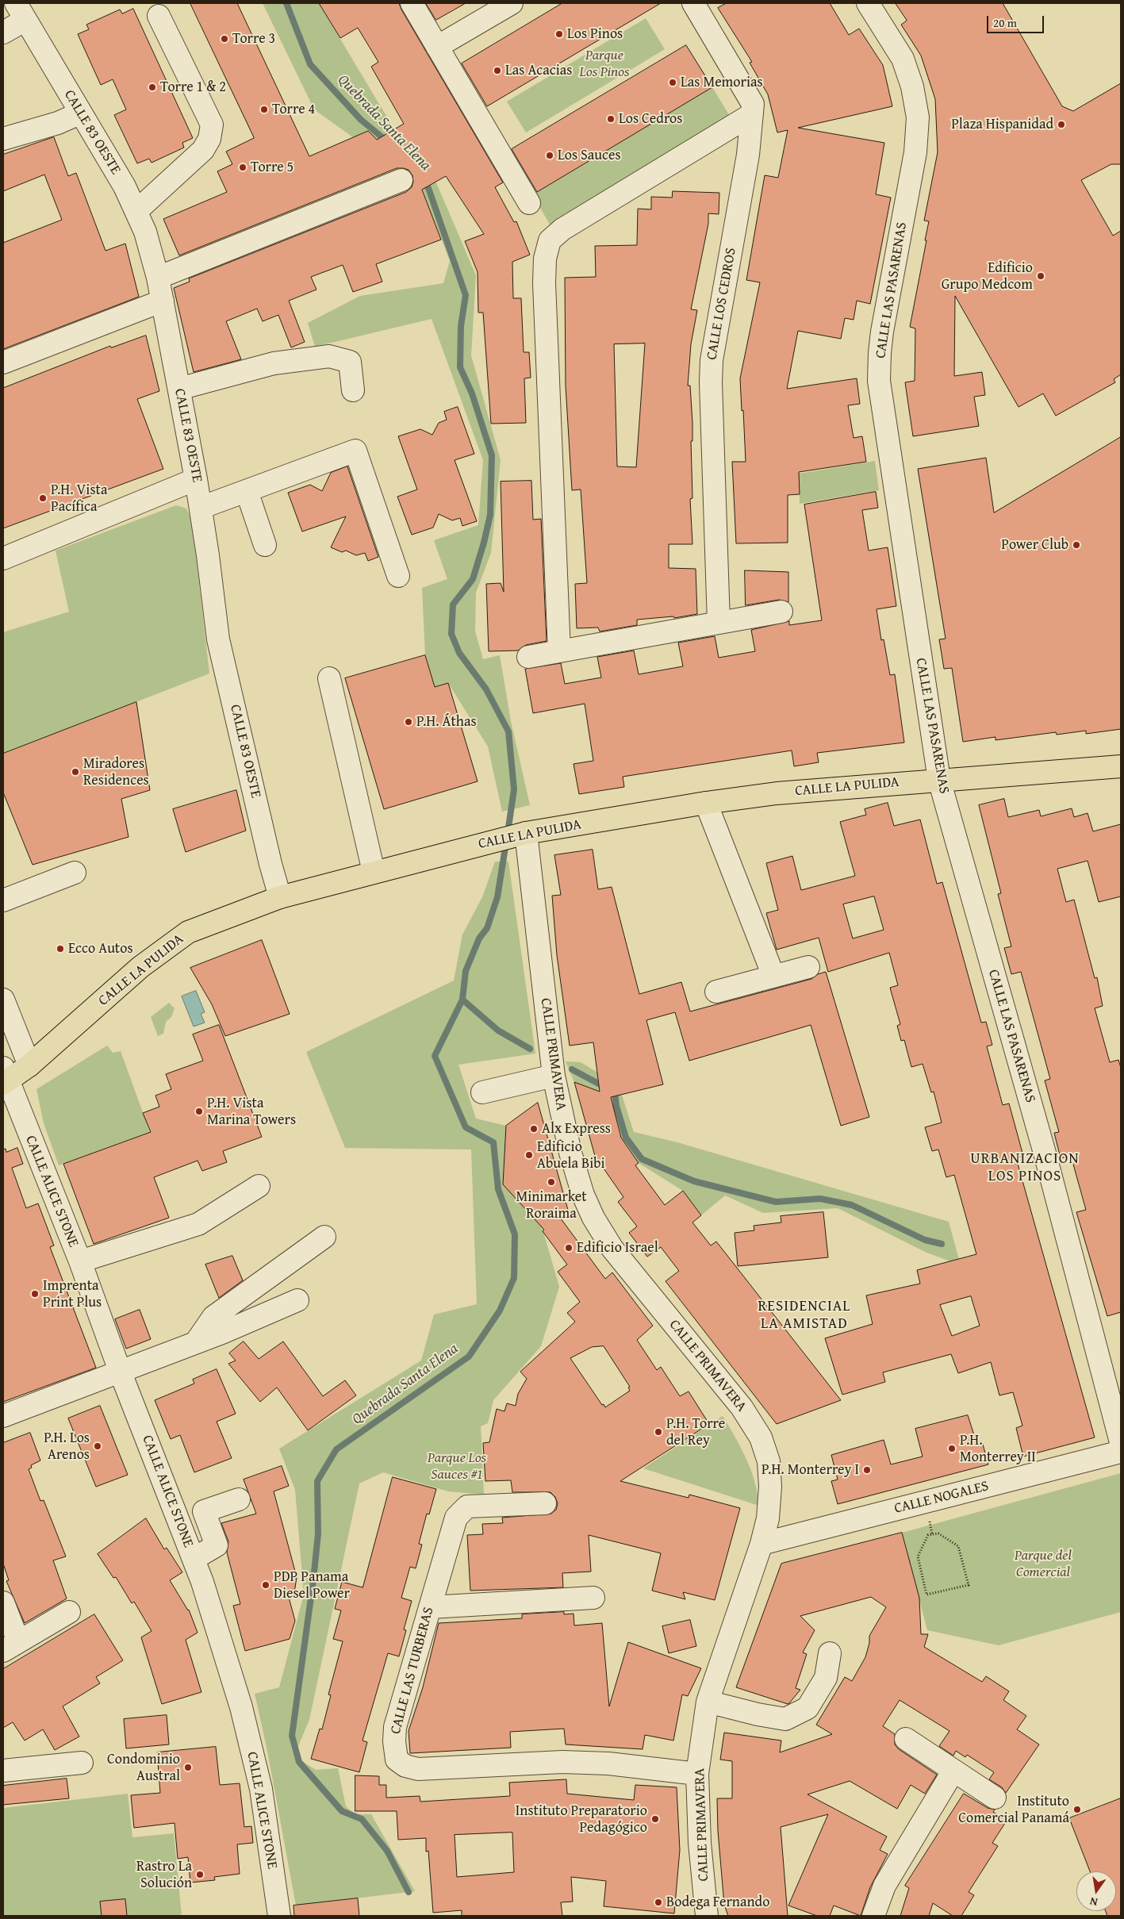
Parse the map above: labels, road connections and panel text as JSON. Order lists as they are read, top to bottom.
{
  "streets": {
    "main road": ["CALLE LA PULIDA"],
    "street": [
      "CALLE 83 OESTE",
      "CALLE LAS PASARENAS",
      "CALLE LOS CEDROS",
      "CALLE PRIMAVERA",
      "CALLE ALICE STONE",
      "CALLE NOGALES",
      "CALLE LAS TURBERAS"
    ]
  },
  "crossings": [
    ["CALLE 83 OESTE", "CALLE LA PULIDA"],
    ["CALLE LAS PASARENAS", "CALLE LA PULIDA"],
    ["CALLE LA PULIDA", "CALLE PRIMAVERA"],
    ["CALLE LA PULIDA", "CALLE ALICE STONE"],
    ["CALLE PRIMAVERA", "CALLE NOGALES"],
    ["CALLE PRIMAVERA", "CALLE LAS TURBERAS"]
  ],
  "districts": ["URBANIZACION LOS PINOS", "RESIDENCIAL LA AMISTAD"],
  "water": ["Quebrada Santa Elena"],
  "parks": ["Parque Los Pinos", "Parque Los Sauces #1", "Parque del Comercial"],
  "places": [
    "Los Pinos",
    "Torre 3",
    "Las Acacias",
    "Las Memorias",
    "Torre 1 & 2",
    "Torre 4",
    "Los Cedros",
    "Plaza Hispanidad",
    "Los Sauces",
    "Torre 5",
    "Edificio Grupo Medcom",
    "P.H. Vista Pacífica",
    "Power Club",
    "P.H. Áthas",
    "Miradores Residences",
    "Ecco Autos",
    "P.H. Vista Marina Towers",
    "Alx Express",
    "Edificio Abuela Bibi",
    "Minimarket Roraima",
    "Edificio Israel",
    "Imprenta Print Plus",
    "P.H. Torre del Rey",
    "P.H. Los Arenos",
    "P.H. Monterrey II",
    "P.H. Monterrey I",
    "PDP Panama Diesel Power",
    "Condominio Austral",
    "Instituto Comercial Panamá",
    "Instituto Preparatorio Pedagógico",
    "Rastro La Solución",
    "Bodega Fernando"
  ],
  "scale_bar": "20 m",
  "north": "bottom"
}
